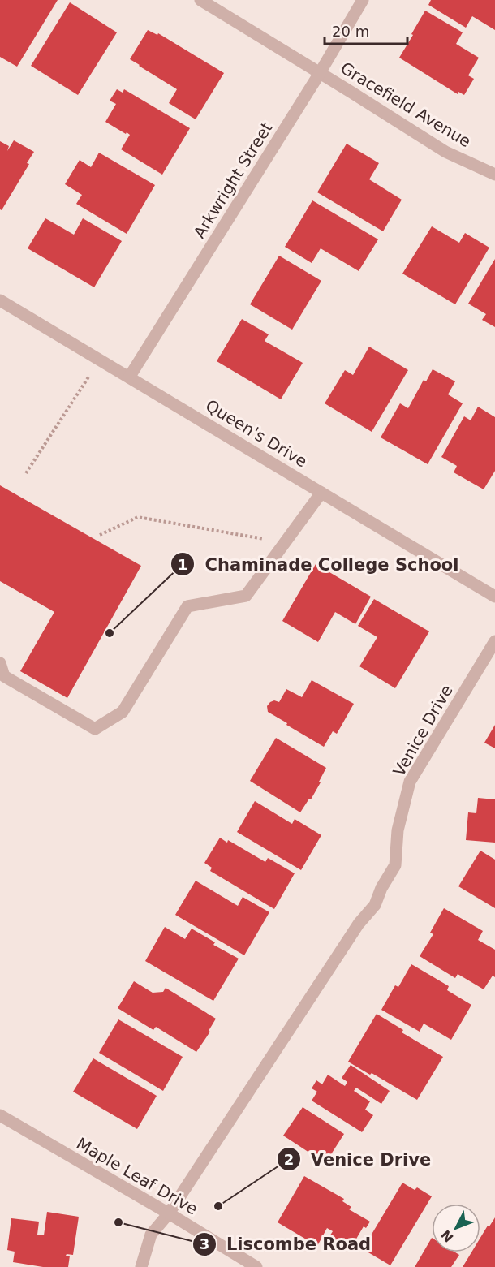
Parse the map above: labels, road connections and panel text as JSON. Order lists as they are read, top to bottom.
{
  "streets": {
    "street": [
      "Gracefield Avenue",
      "Arkwright Street",
      "Queen's Drive",
      "Venice Drive",
      "Maple Leaf Drive"
    ]
  },
  "crossings": [
    ["Gracefield Avenue", "Arkwright Street"],
    ["Arkwright Street", "Queen's Drive"],
    ["Venice Drive", "Maple Leaf Drive"]
  ],
  "places": ["Chaminade College School", "Venice Drive", "Liscombe Road"],
  "scale_bar": "20 m",
  "north": "bottom left"
}
